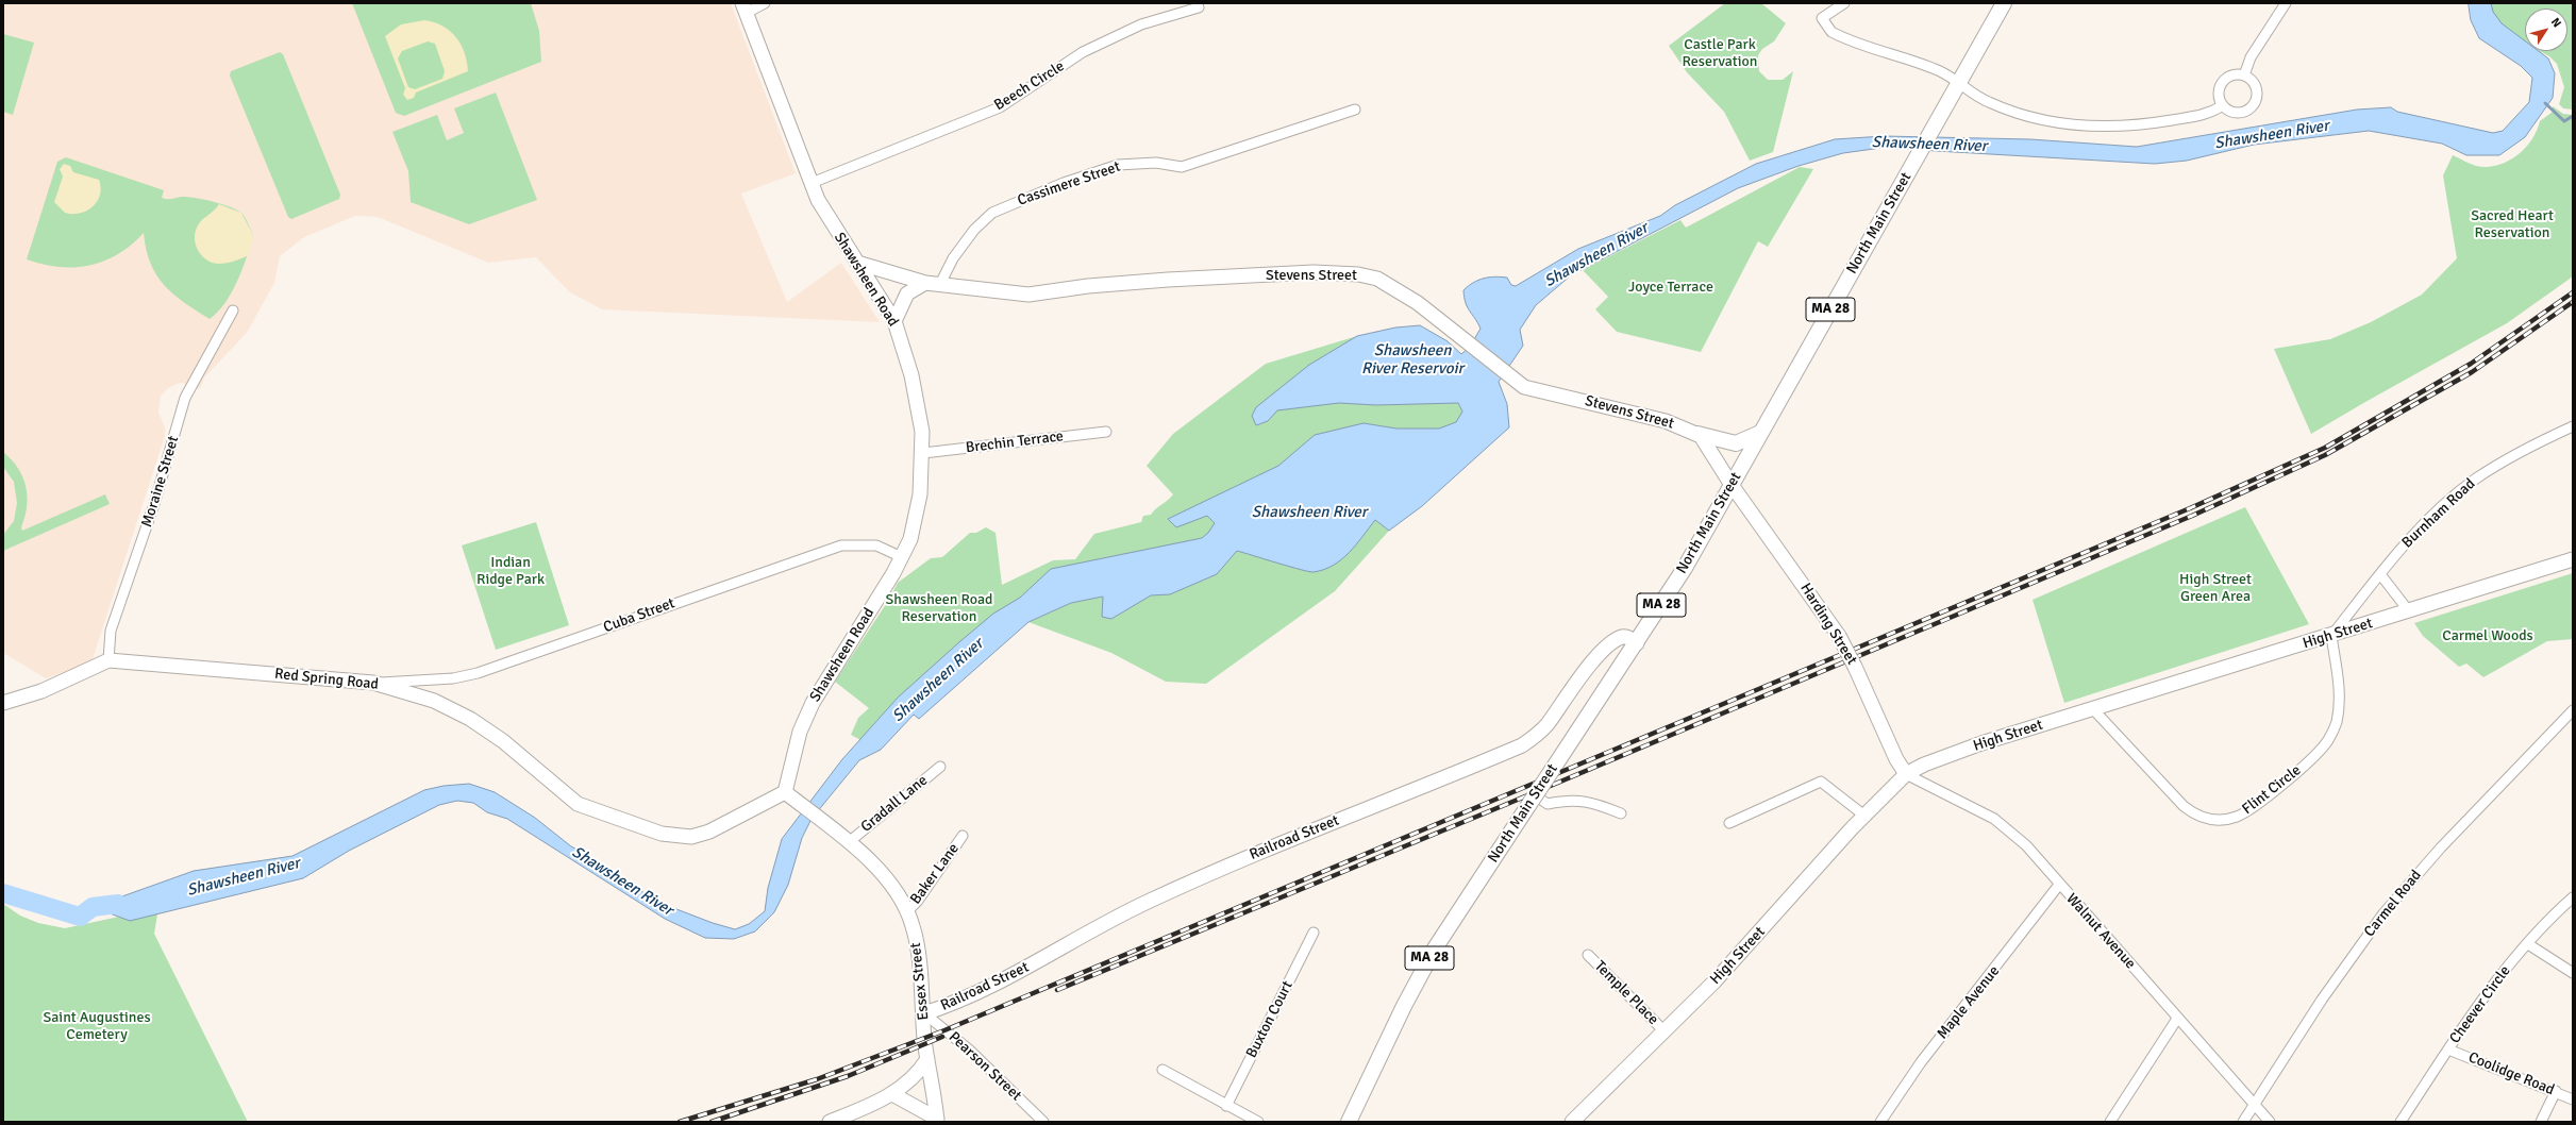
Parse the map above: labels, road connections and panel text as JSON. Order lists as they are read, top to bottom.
{
  "streets": {
    "main road": [
      "North Main Street",
      "Stevens Street",
      "Shawsheen Road",
      "MA 28",
      "Harding Street",
      "High Street",
      "Red Spring Road",
      "Railroad Street",
      "Essex Street"
    ],
    "street": [
      "Beech Circle",
      "Cassimere Street",
      "Brechin Terrace",
      "Moraine Street",
      "Burnham Road",
      "Cuba Street",
      "Flint Circle",
      "Gradall Lane",
      "Baker Lane",
      "Carmel Road",
      "Walnut Avenue",
      "Temple Place",
      "Maple Avenue",
      "Cheever Circle",
      "Buxton Court",
      "Pearson Street",
      "Coolidge Road"
    ]
  },
  "crossings": [
    ["Beech Circle", "Shawsheen Road"],
    ["Cassimere Street", "Stevens Street"],
    ["North Main Street", "Harding Street"],
    ["North Main Street", "Railroad Street"],
    ["Stevens Street", "Shawsheen Road"],
    ["Shawsheen Road", "Brechin Terrace"],
    ["Shawsheen Road", "Cuba Street"],
    ["Shawsheen Road", "Red Spring Road"],
    ["Shawsheen Road", "Essex Street"],
    ["Moraine Street", "Red Spring Road"],
    ["Burnham Road", "High Street"],
    ["Burnham Road", "Flint Circle"],
    ["Cuba Street", "Red Spring Road"],
    ["Harding Street", "High Street"],
    ["Harding Street", "Walnut Avenue"],
    ["High Street", "Flint Circle"],
    ["High Street", "Walnut Avenue"],
    ["High Street", "Temple Place"],
    ["Red Spring Road", "Essex Street"],
    ["Gradall Lane", "Essex Street"],
    ["Railroad Street", "Essex Street"],
    ["Railroad Street", "Pearson Street"],
    ["Baker Lane", "Essex Street"],
    ["Carmel Road", "Walnut Avenue"],
    ["Walnut Avenue", "Maple Avenue"],
    ["Essex Street", "Pearson Street"],
    ["Cheever Circle", "Coolidge Road"]
  ],
  "water": ["Shawsheen River", "Shawsheen River Reservoir"],
  "parks": [
    "Castle Park Reservation",
    "Sacred Heart Reservation",
    "Joyce Terrace",
    "Indian Ridge Park",
    "High Street Green Area",
    "Shawsheen Road Reservation",
    "Carmel Woods",
    "Saint Augustines Cemetery"
  ],
  "north": "top right"
}
